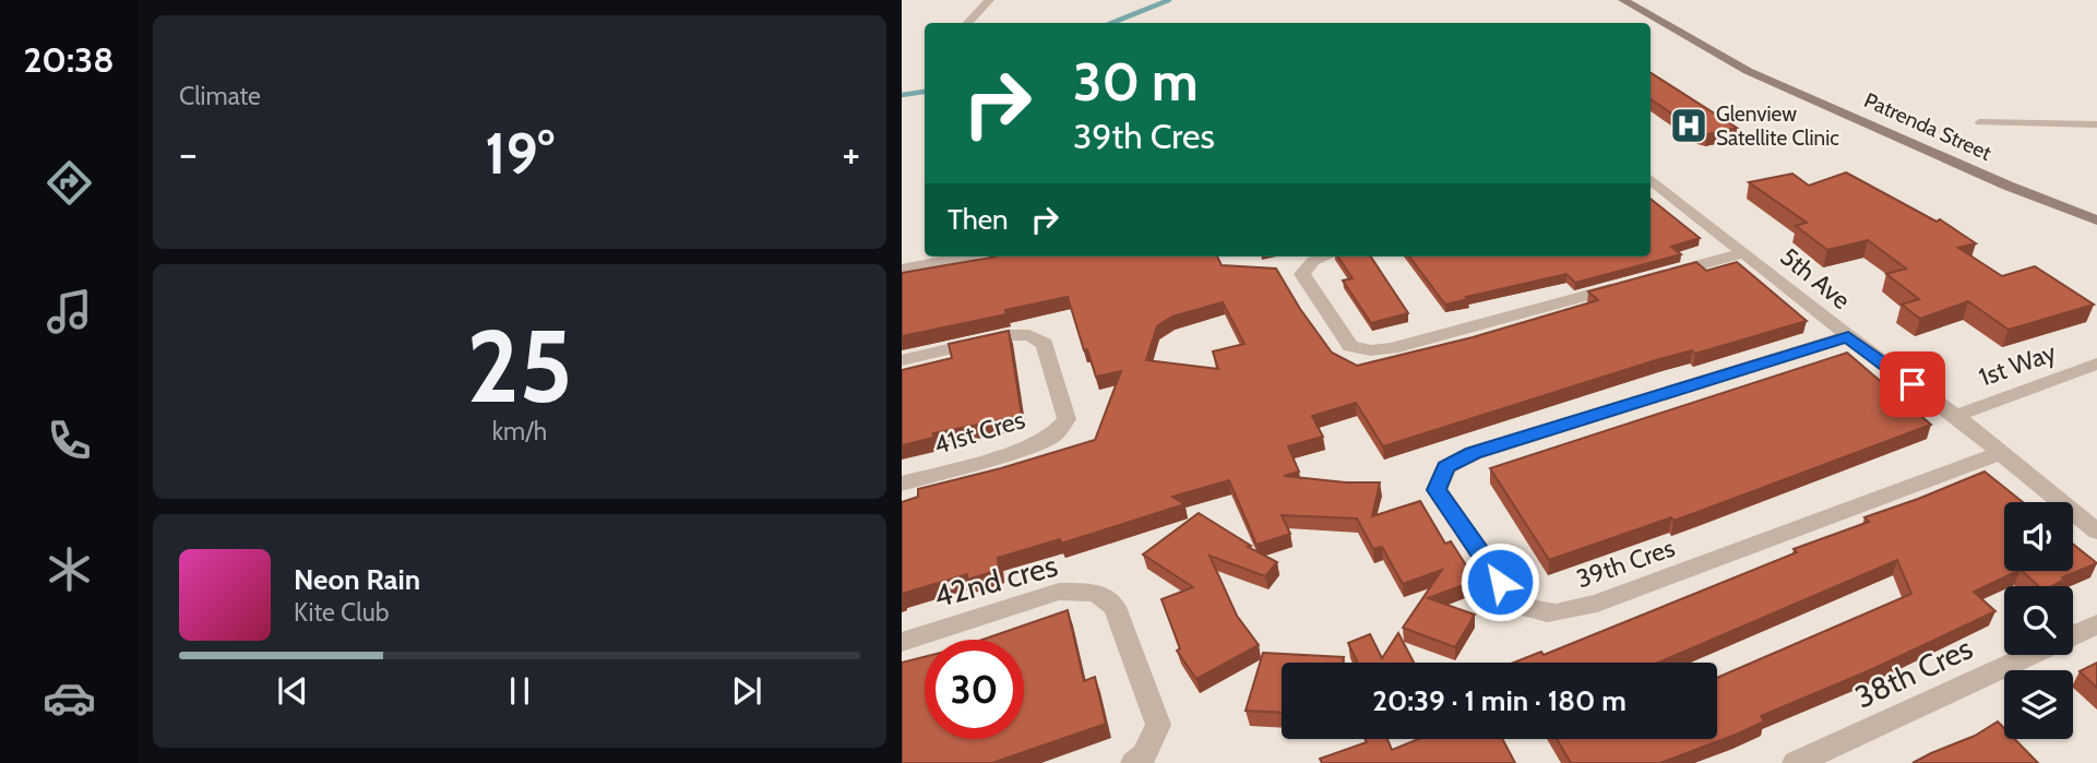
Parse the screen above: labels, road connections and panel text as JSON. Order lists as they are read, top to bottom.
{
  "streets": {
    "street": [
      "Patrenda Street",
      "5th Ave",
      "1st Way",
      "41st Cres",
      "39th Cres",
      "42nd cres",
      "38th Cres"
    ]
  },
  "crossings": [
    ["5th Ave", "1st Way"],
    ["5th Ave", "39th Cres"]
  ],
  "places": {
    "hospital": ["Glenview Satellite Clinic"]
  },
  "page": {
    "tabs": "20:38",
    "tile": [
      "Climate",
      ["25", "km/h"]
    ],
    "turn": ["30 m", "39th Cres"],
    "heat": ["−", "19°", "+"],
    "then": "Then",
    "song": ["Neon Rain", "Kite Club"],
    "limit": "30",
    "trip": "20:39 · 1 min · 180 m"
  }
}
